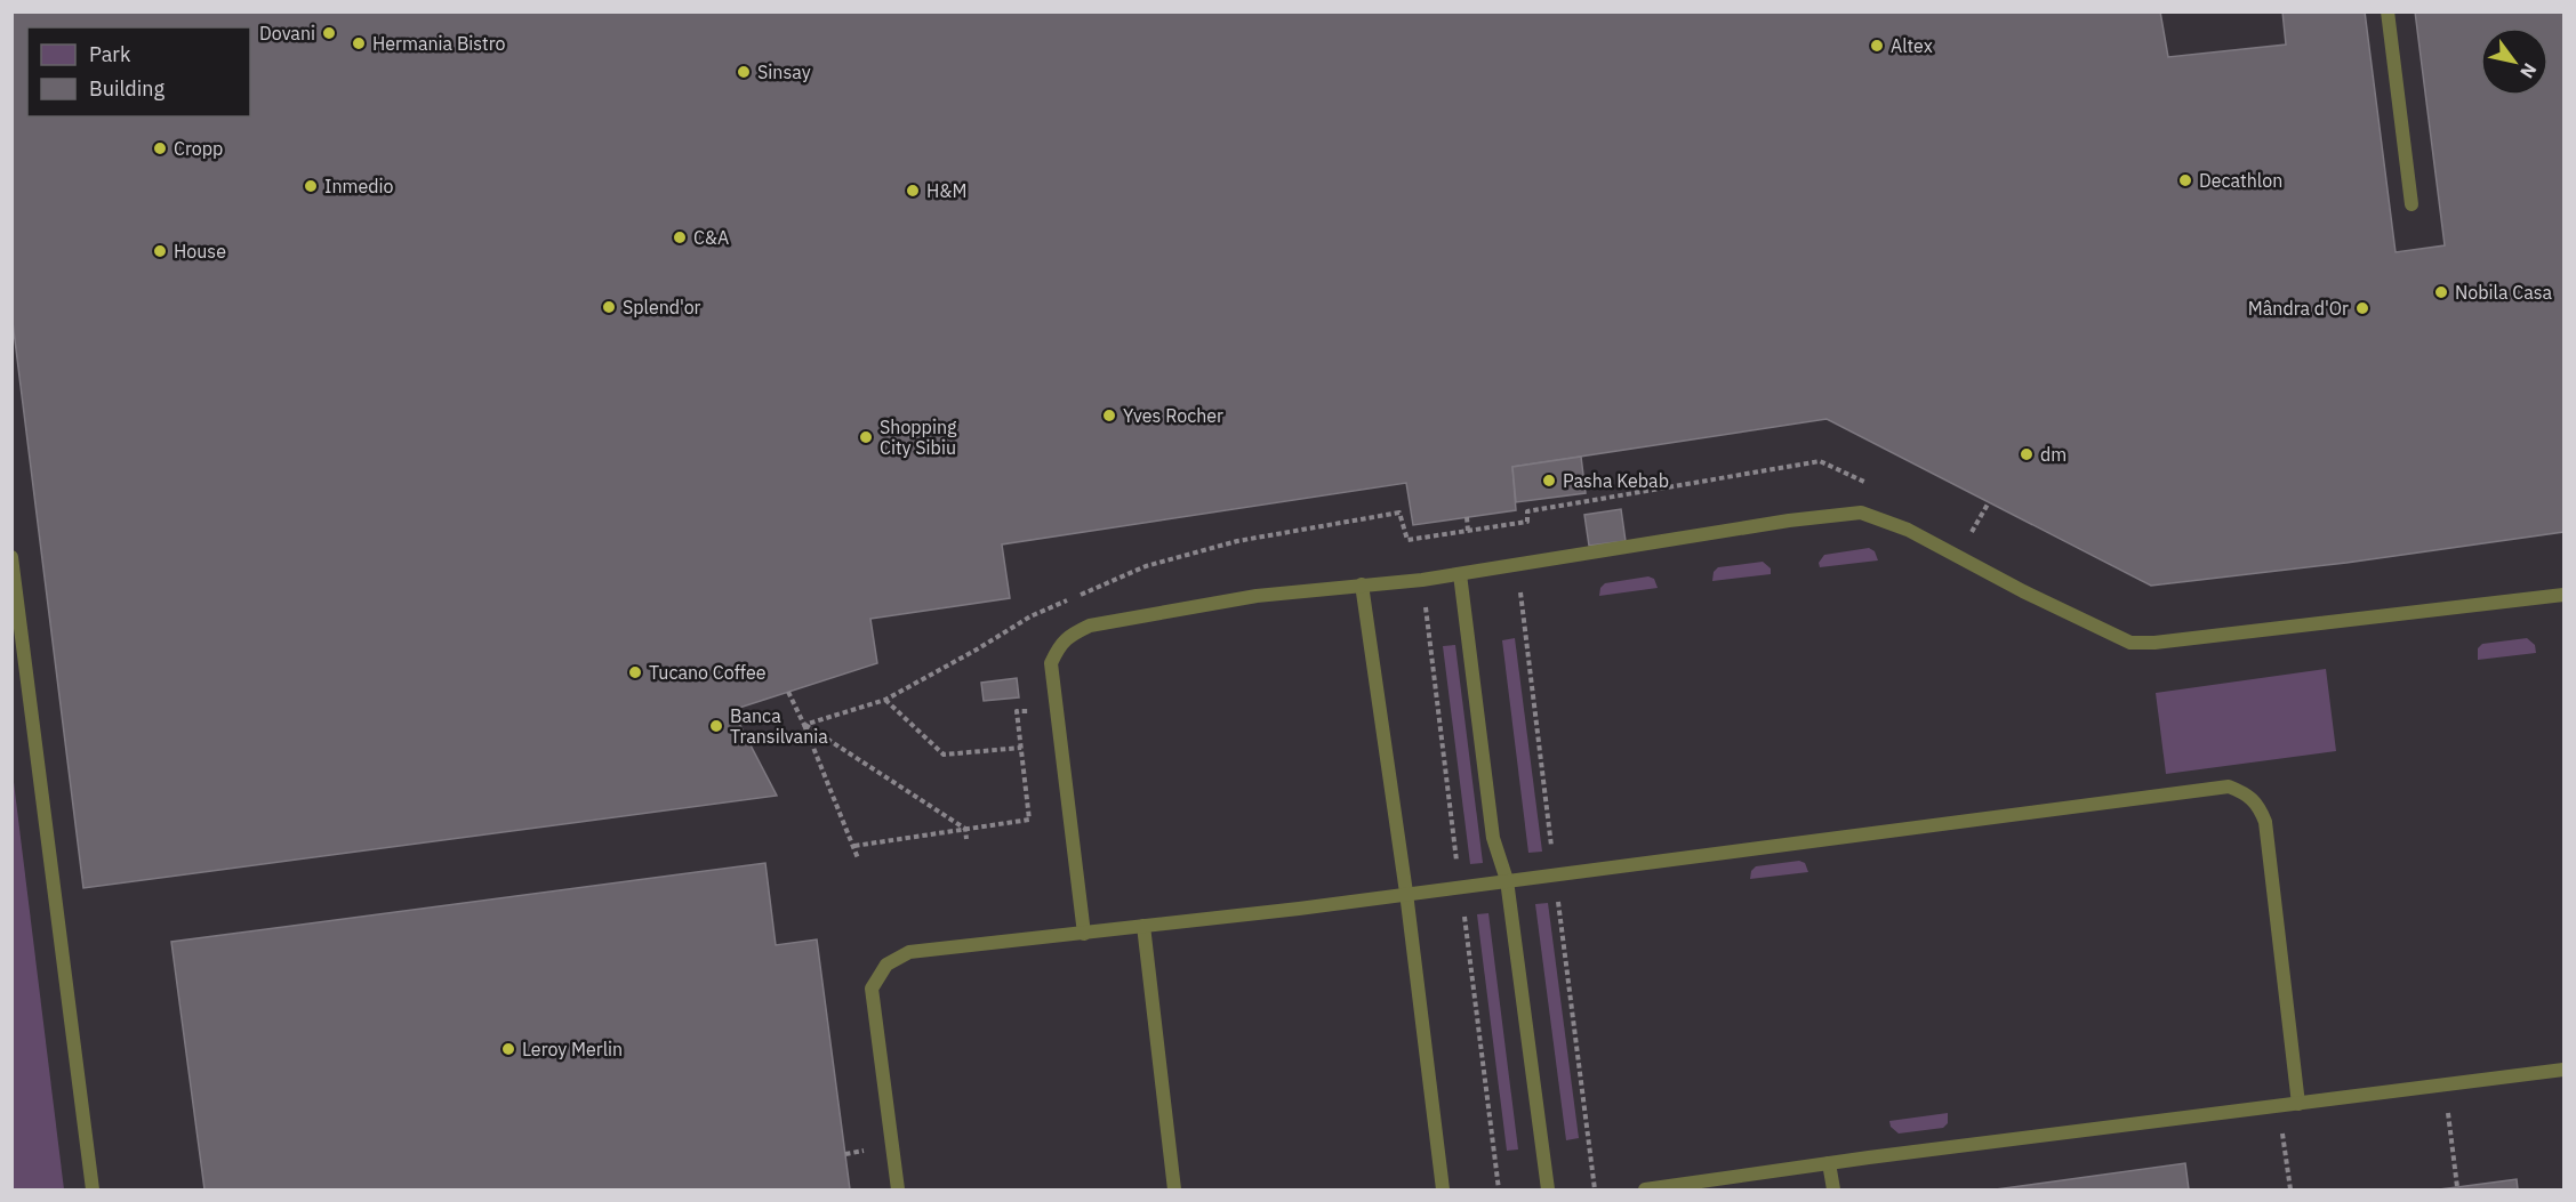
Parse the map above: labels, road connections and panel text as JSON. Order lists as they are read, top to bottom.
{
  "places": [
    "Dovani",
    "Hermania Bistro",
    "Altex",
    "Sinsay",
    "Cropp",
    "Decathlon",
    "Inmedio",
    "H&M",
    "C&A",
    "House",
    "Nobila Casa",
    "Splend'or",
    "Mândra d'Or",
    "Yves Rocher",
    "Shopping City Sibiu",
    "dm",
    "Pasha Kebab",
    "Tucano Coffee",
    "Banca Transilvania",
    "Leroy Merlin"
  ],
  "legend": ["Park", "Building"],
  "north": "bottom right"
}
